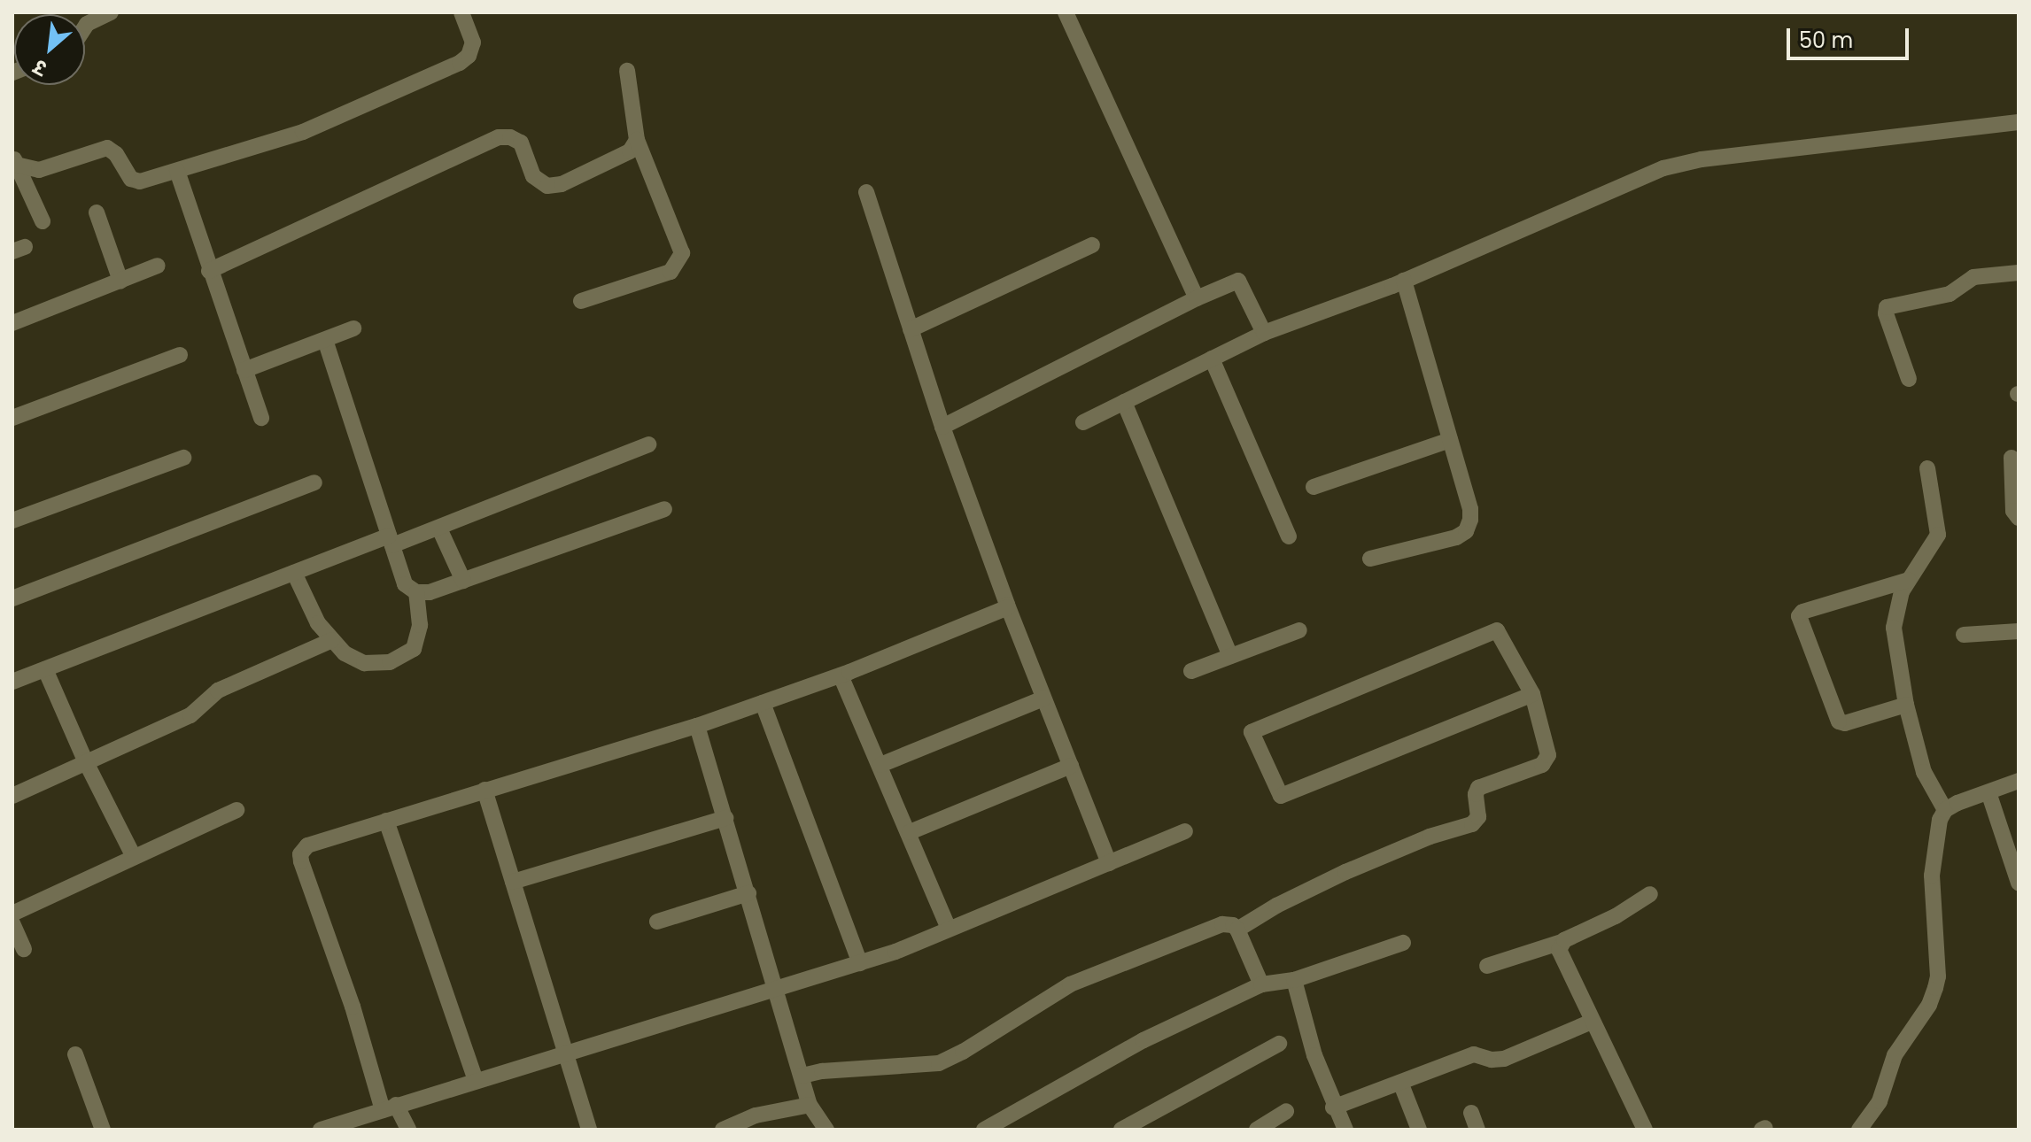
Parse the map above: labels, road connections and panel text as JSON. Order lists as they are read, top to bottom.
{
  "scale_bar": "50 m",
  "north": "bottom left"
}
